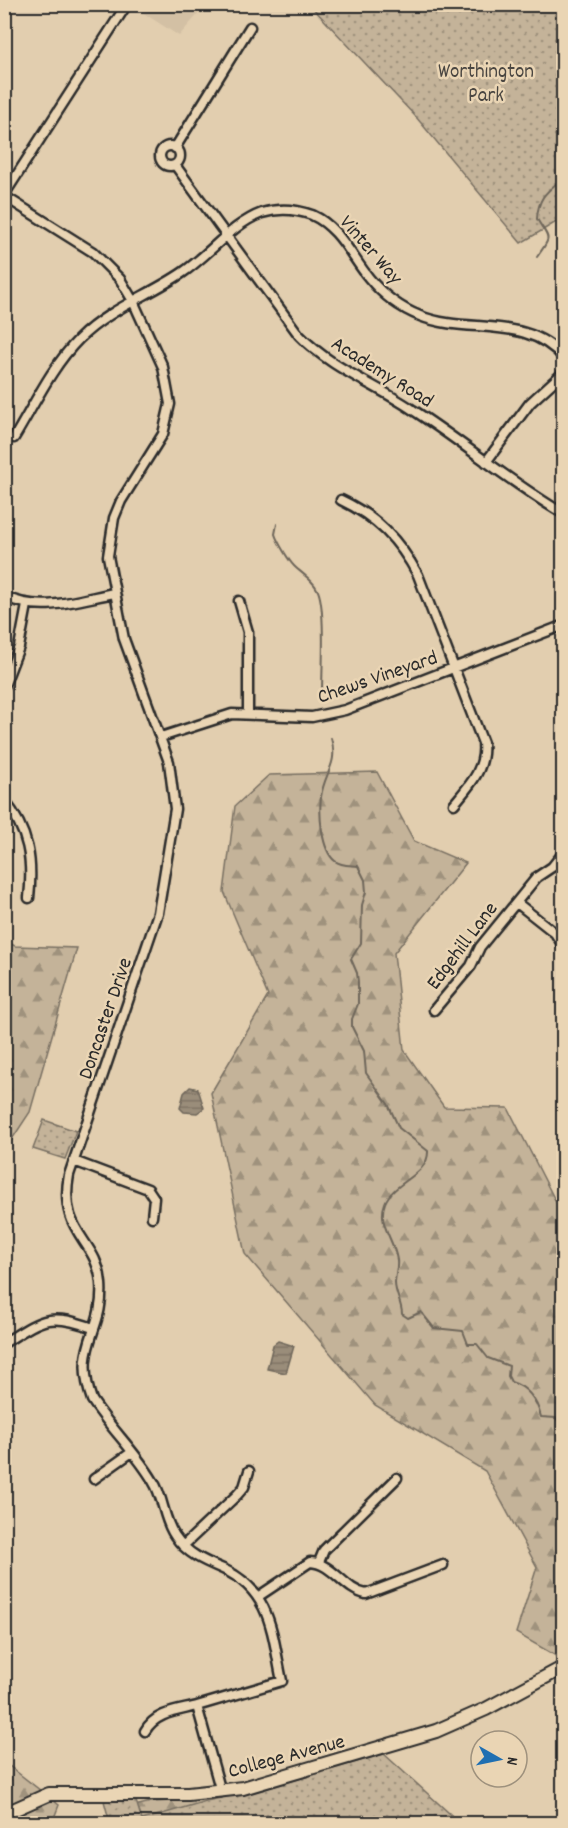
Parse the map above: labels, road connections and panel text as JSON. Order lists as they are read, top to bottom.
{
  "streets": {
    "street": [
      "Vinter Way",
      "Academy Road",
      "Chews Vineyard",
      "Edgehill Lane",
      "Doncaster Drive",
      "College Avenue"
    ]
  },
  "crossings": [
    ["Vinter Way", "Academy Road"],
    ["Vinter Way", "Doncaster Drive"],
    ["Chews Vineyard", "Doncaster Drive"]
  ],
  "parks": ["Worthington Park"],
  "north": "right"
}
